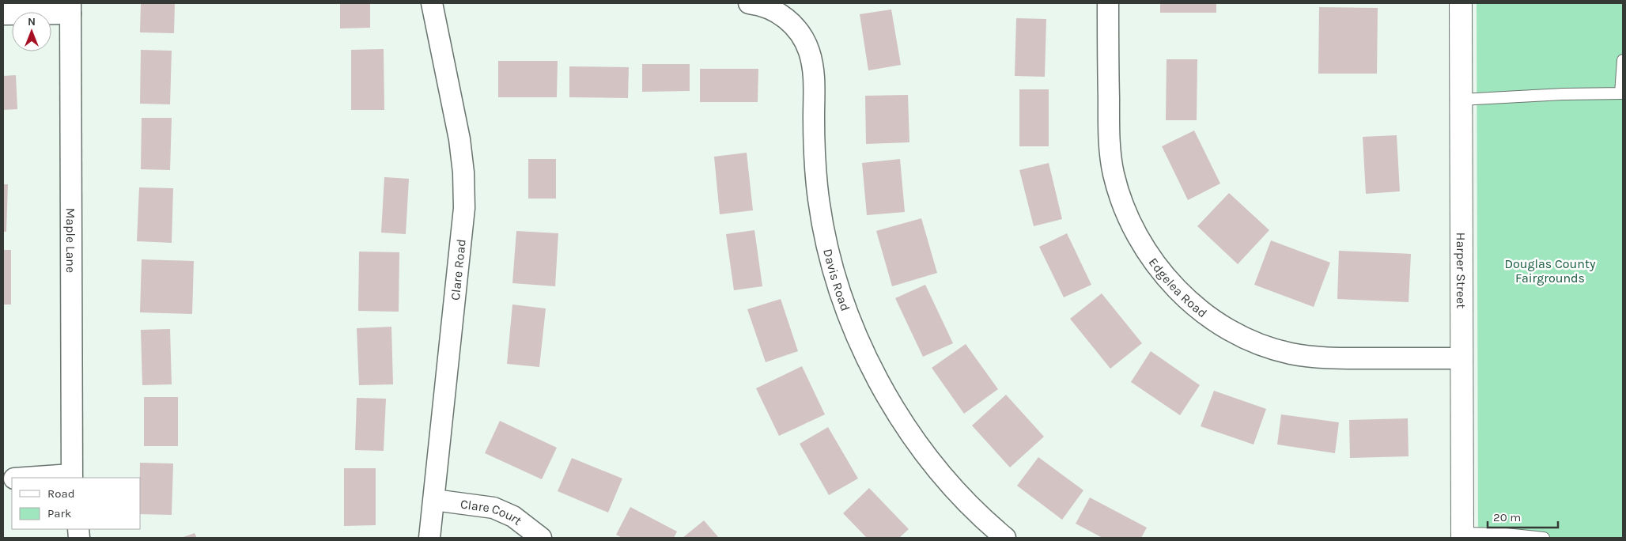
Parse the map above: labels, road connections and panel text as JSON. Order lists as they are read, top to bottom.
{
  "streets": {
    "street": [
      "Maple Lane",
      "Clare Road",
      "Harper Street",
      "Davis Road",
      "Edgelea Road",
      "Clare Court"
    ]
  },
  "crossings": [
    ["Clare Road", "Clare Court"],
    ["Harper Street", "Edgelea Road"]
  ],
  "parks": ["Douglas County Fairgrounds"],
  "legend": ["Road", "Park"],
  "scale_bar": "20 m",
  "north": "top"
}
